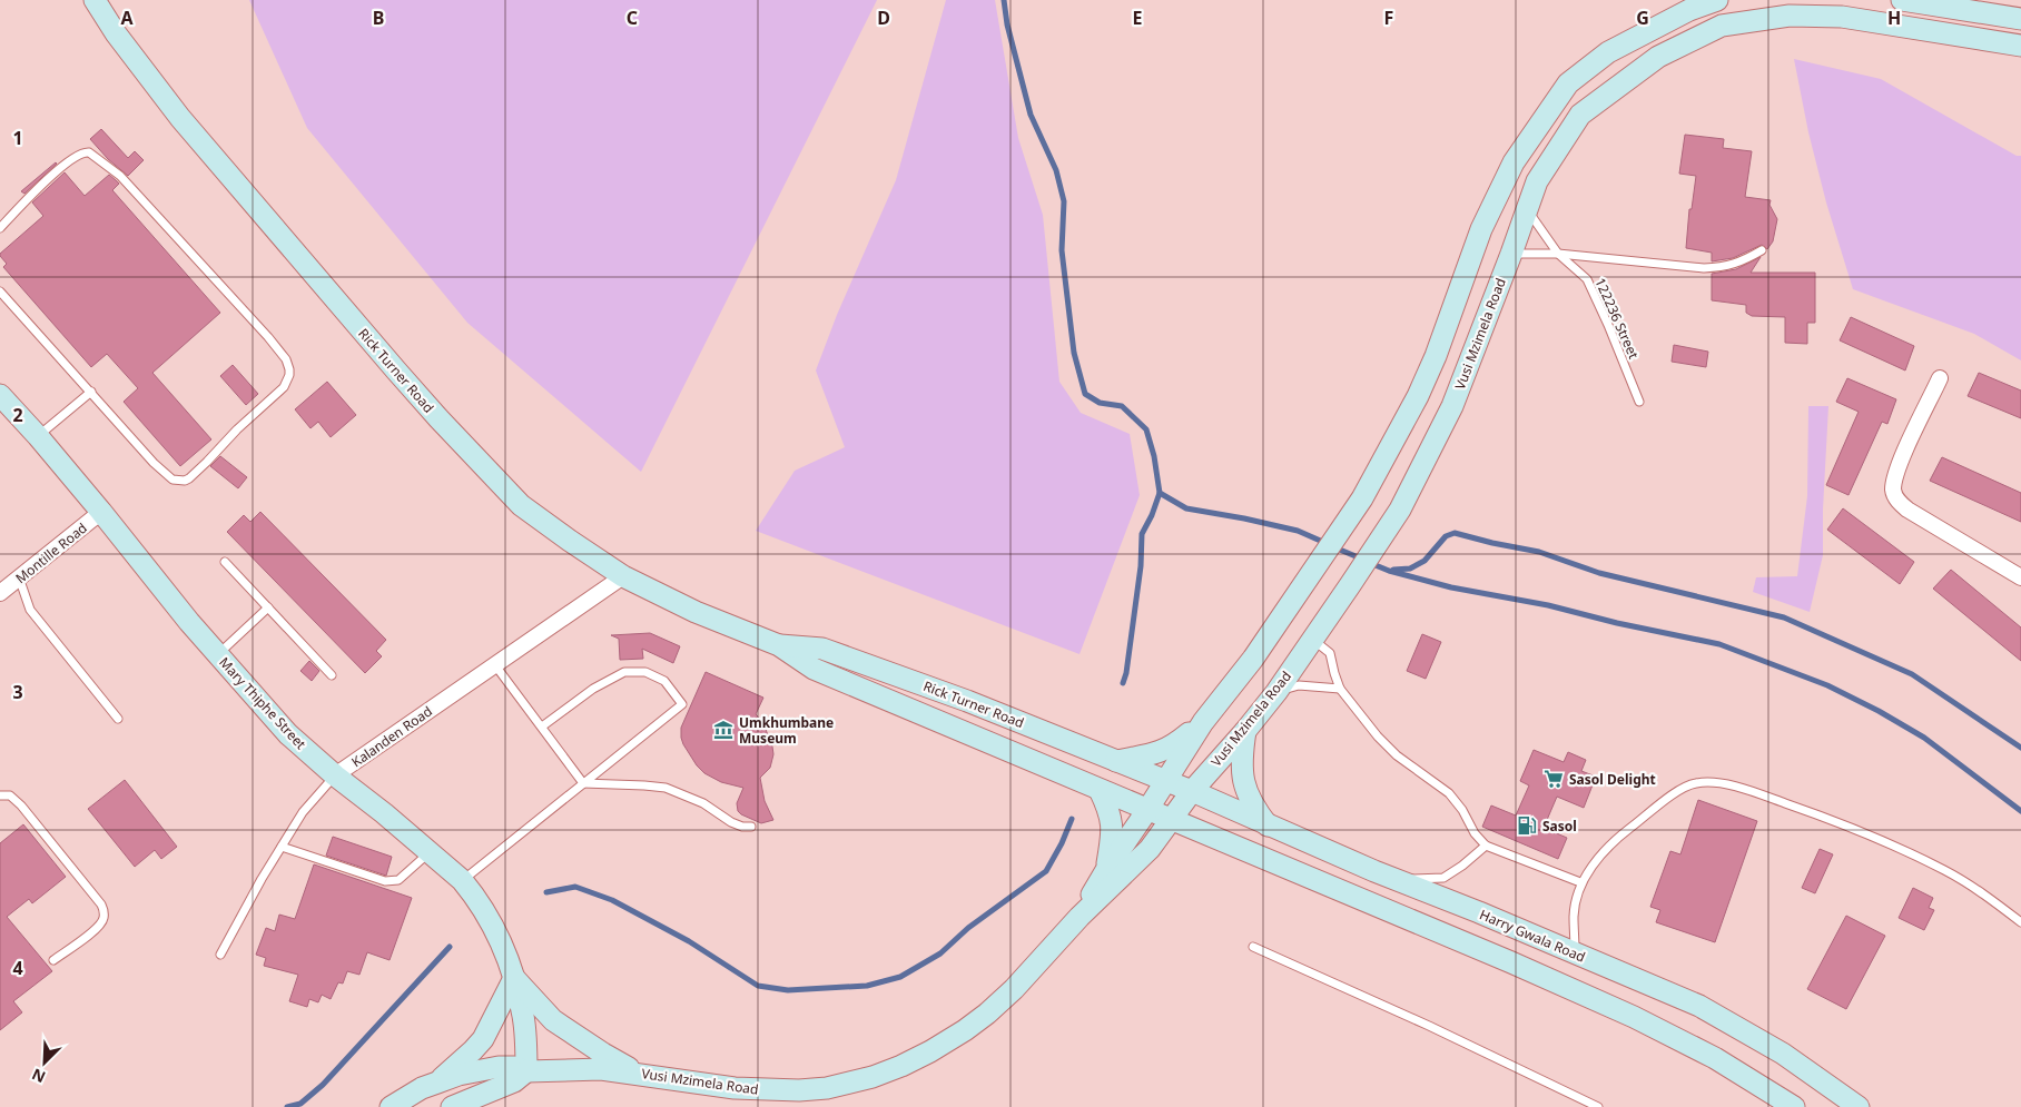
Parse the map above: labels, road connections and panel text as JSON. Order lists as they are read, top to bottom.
{
  "streets": {
    "main road": [
      "Vusi Mzimela Road",
      "Rick Turner Road",
      "Mary Thiphe Street",
      "Harry Gwala Road"
    ],
    "street": ["Montille Road", "Kalanden Road"],
    "lane": ["122236 Street"]
  },
  "crossings": [
    ["122236 Street", "Vusi Mzimela Road"],
    ["Vusi Mzimela Road", "Rick Turner Road"],
    ["Vusi Mzimela Road", "Mary Thiphe Street"],
    ["Vusi Mzimela Road", "Harry Gwala Road"],
    ["Rick Turner Road", "Kalanden Road"],
    ["Rick Turner Road", "Harry Gwala Road"],
    ["Montille Road", "Mary Thiphe Street"],
    ["Mary Thiphe Street", "Kalanden Road"]
  ],
  "places": {
    "museum": ["Umkhumbane Museum"],
    "supermarket": ["Sasol Delight"],
    "fuel station": ["Sasol"]
  },
  "north": "bottom left",
  "grid": {
    "columns": [
      "A",
      "B",
      "C",
      "D",
      "E",
      "F",
      "G",
      "H"
    ],
    "rows": [
      "1",
      "2",
      "3",
      "4"
    ]
  }
}
